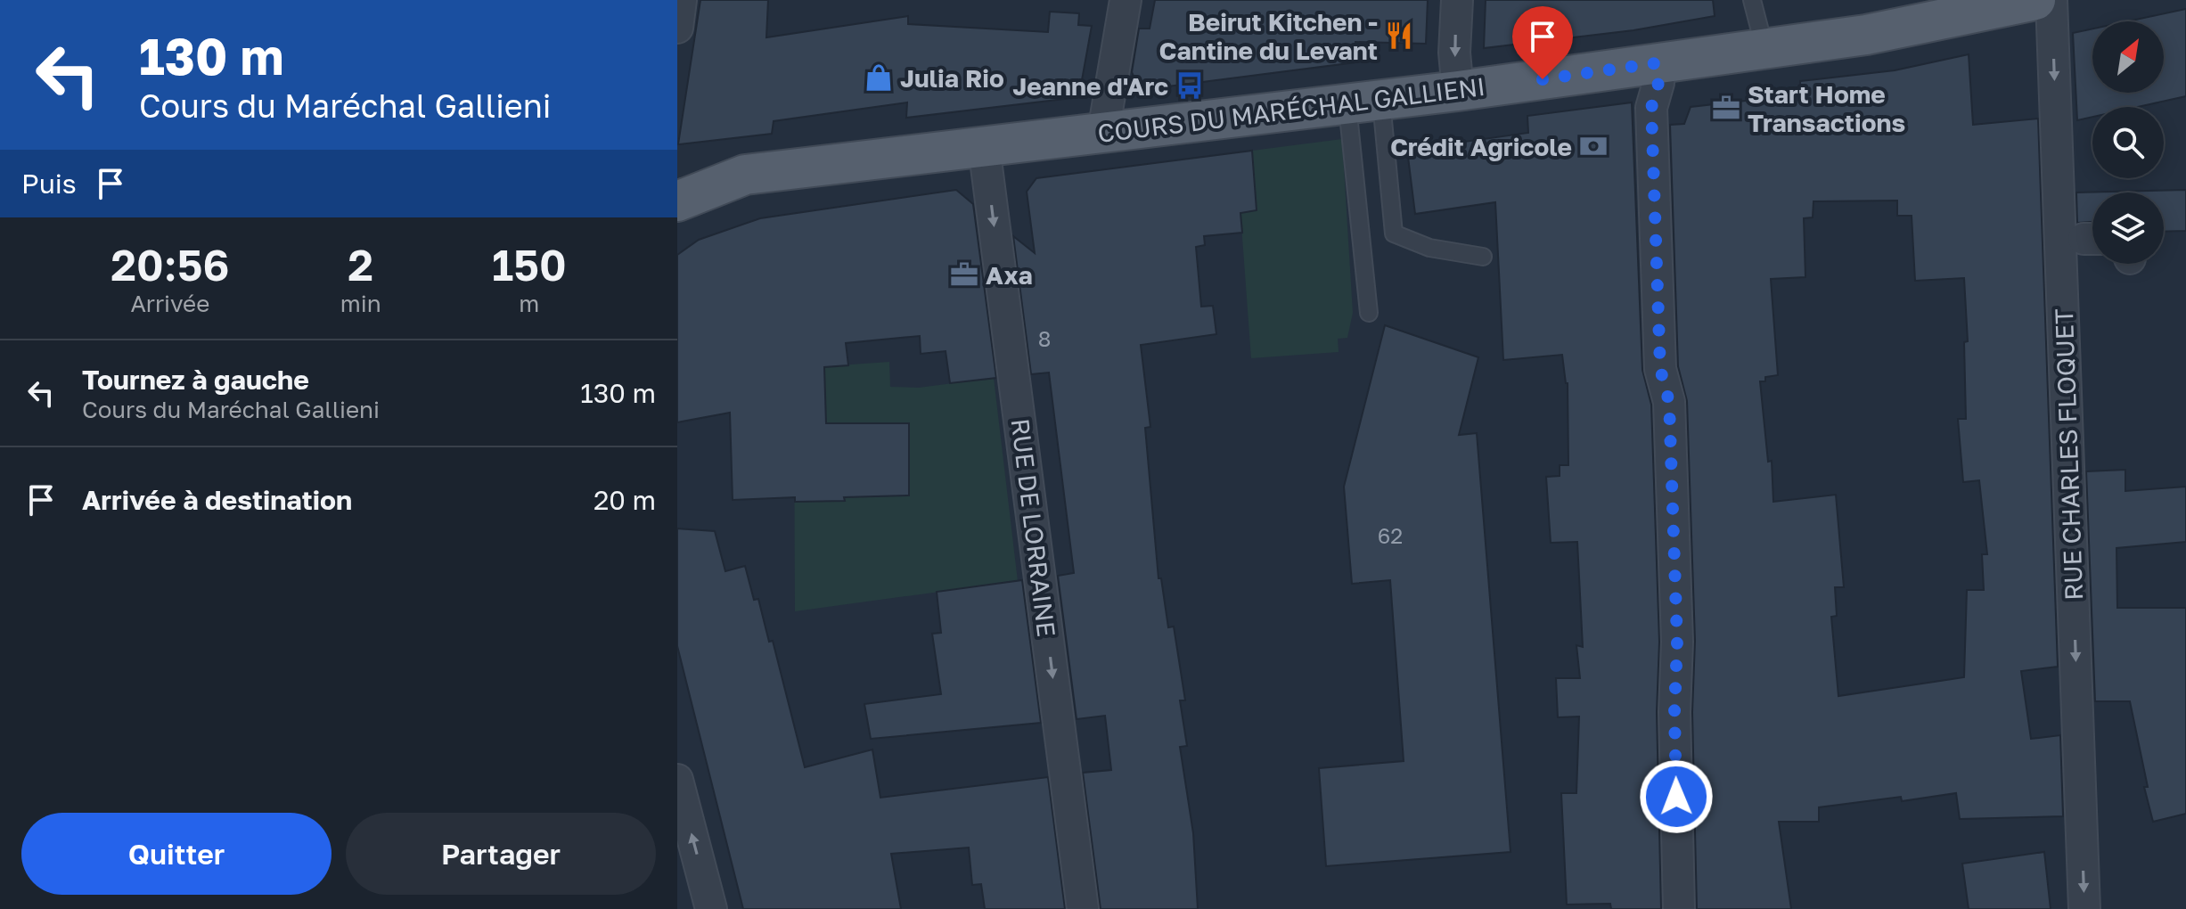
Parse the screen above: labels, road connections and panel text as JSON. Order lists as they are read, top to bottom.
{
  "streets": {
    "main road": ["COURS DU MARÉCHAL GALLIENI"],
    "street": ["RUE CHARLES FLOQUET", "RUE DE LORRAINE"]
  },
  "crossings": [
    ["COURS DU MARÉCHAL GALLIENI", "RUE DE LORRAINE"]
  ],
  "one_way": ["RUE CHARLES FLOQUET", "RUE DE LORRAINE"],
  "places": {
    "restaurant": ["Beirut Kitchen - Cantine du Levant"],
    "shop": ["Julia Rio"],
    "bus stop": ["Jeanne d'Arc"],
    "office": ["Start Home Transactions", "Axa"],
    "bank": ["Crédit Agricole"]
  },
  "house_numbers": ["8", "62"],
  "north": "top right",
  "page": {
    "turn": ["130 m", "Cours du Maréchal Gallieni"],
    "then": "Puis",
    "eta": [
      "20:56",
      "Arrivée",
      "2",
      "min",
      "150",
      "m"
    ],
    "list": [
      {
        "name": "Tournez à gauche",
        "note": "Cours du Maréchal Gallieni",
        "value": "130 m"
      },
      {
        "name": "Arrivée à destination",
        "value": "20 m"
      }
    ],
    "buttons": ["Quitter", "Partager"]
  }
}
